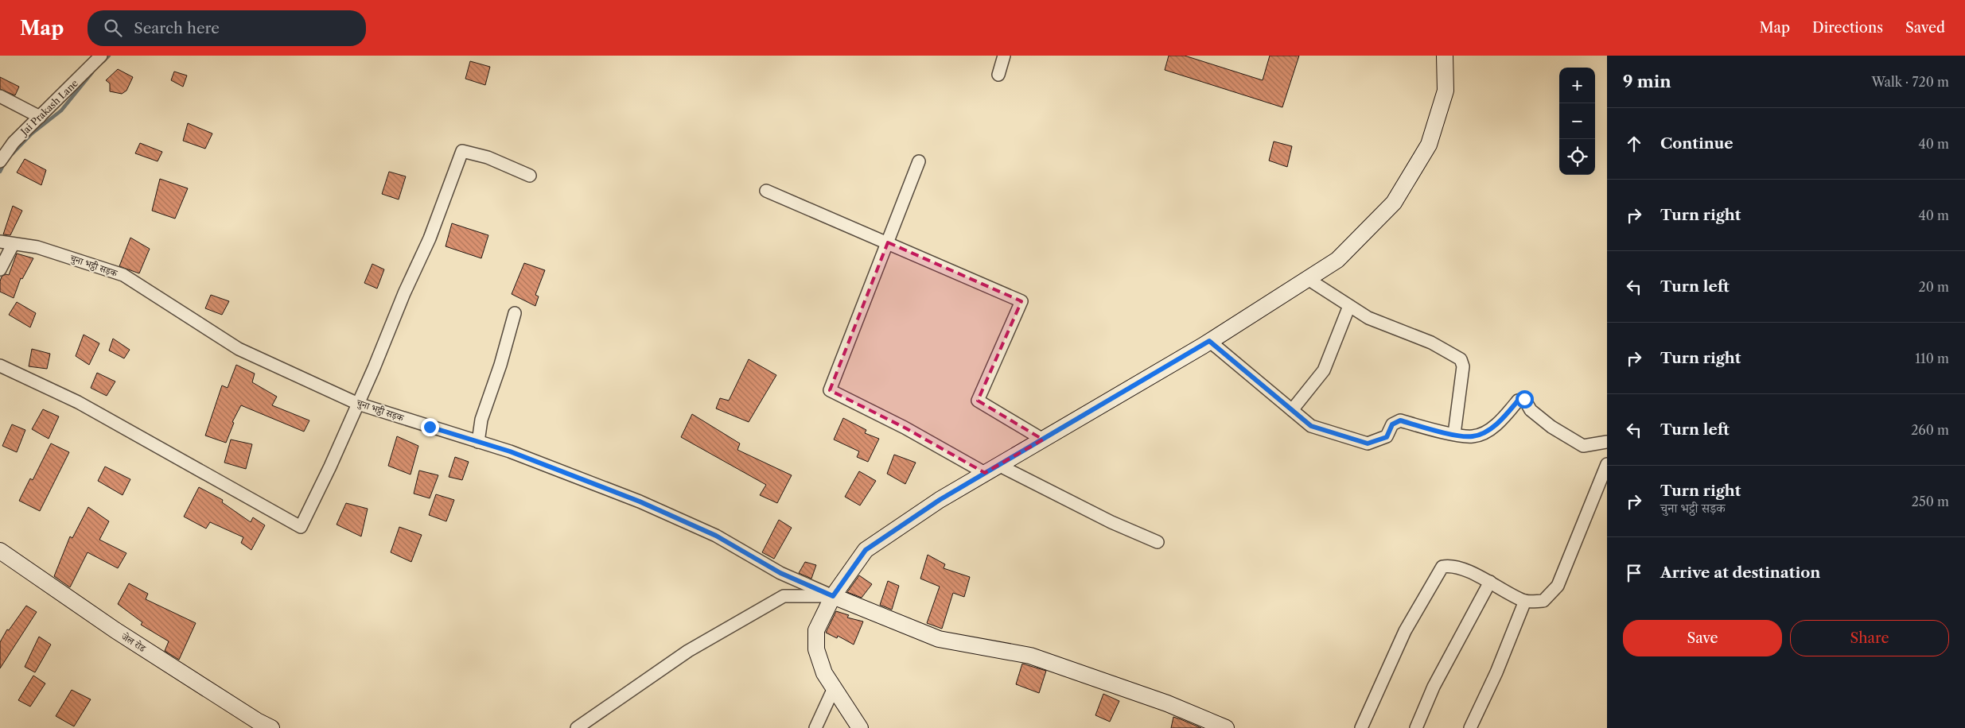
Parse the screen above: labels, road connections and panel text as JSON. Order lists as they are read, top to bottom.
{
  "streets": {
    "street": ["Jai Prakash Lane", "चुना भट्ठी सड़क", "जेल रोड"]
  },
  "page": {
    "header": "Map",
    "search": "Search here",
    "nav": ["Map", "Directions", "Saved"],
    "heading": ["9 min", "Walk · 720 m"],
    "map_buttons": ["+", "−"],
    "list": [
      ["Continue", "40 m"],
      ["Turn right", "40 m"],
      ["Turn left", "20 m"],
      ["Turn right", "110 m"],
      ["Turn left", "260 m"],
      ["Turn right", "चुना भट्ठी सड़क", "250 m"],
      "Arrive at destination"
    ],
    "buttons": ["Save", "Share"]
  }
}
